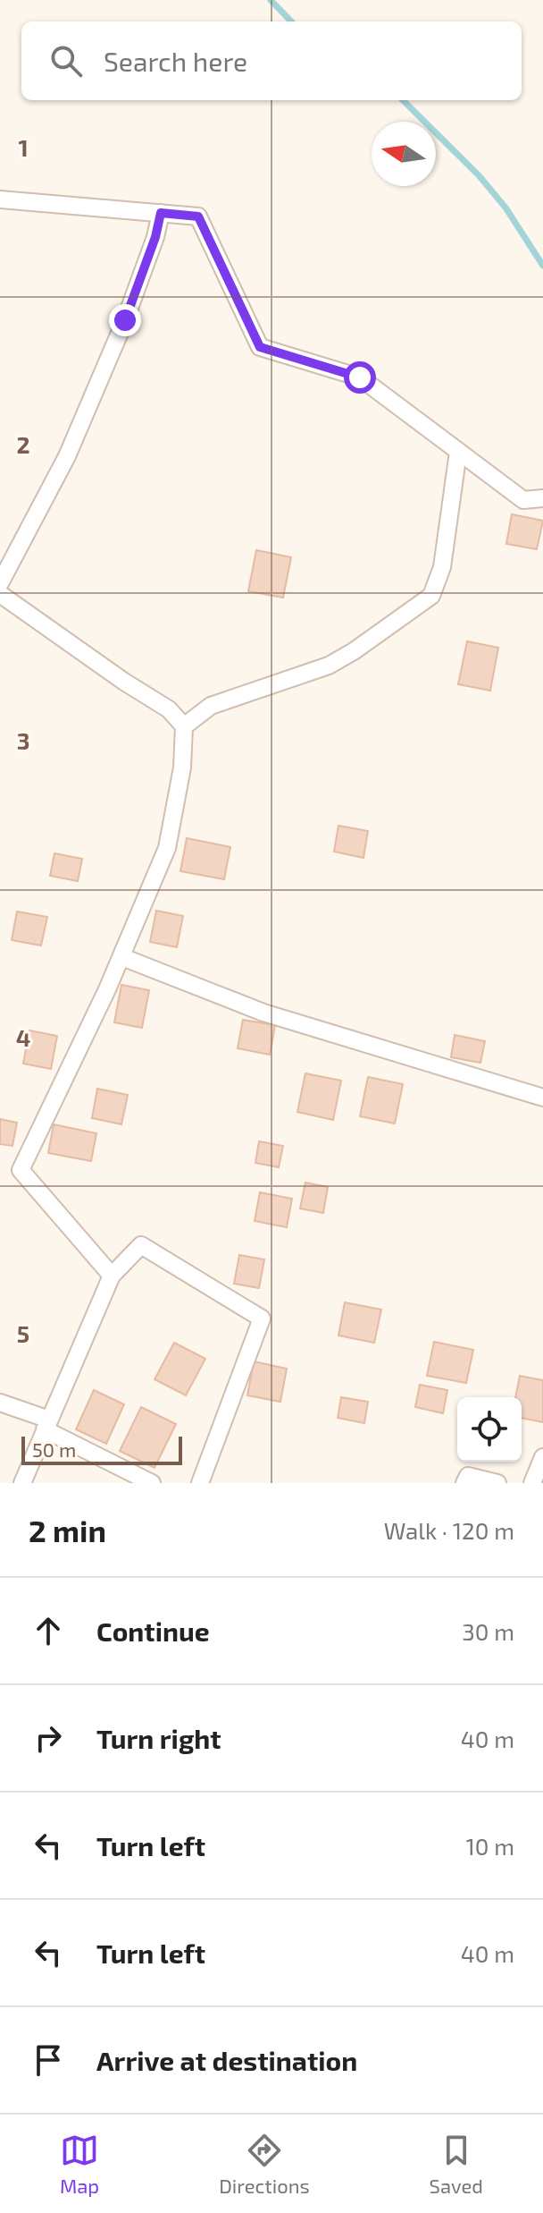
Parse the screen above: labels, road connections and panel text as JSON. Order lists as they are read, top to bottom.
{
  "scale_bar": "50 m",
  "north": "left",
  "page": {
    "search": "Search here",
    "scale": "50 m",
    "heading": ["2 min", "Walk · 120 m"],
    "list": [
      ["Continue", "30 m"],
      ["Turn right", "40 m"],
      ["Turn left", "10 m"],
      ["Turn left", "40 m"],
      "Arrive at destination"
    ],
    "nav": ["Map", "Directions", "Saved"]
  },
  "grid": {
    "rows": [
      "1",
      "2",
      "3",
      "4",
      "5"
    ]
  }
}
